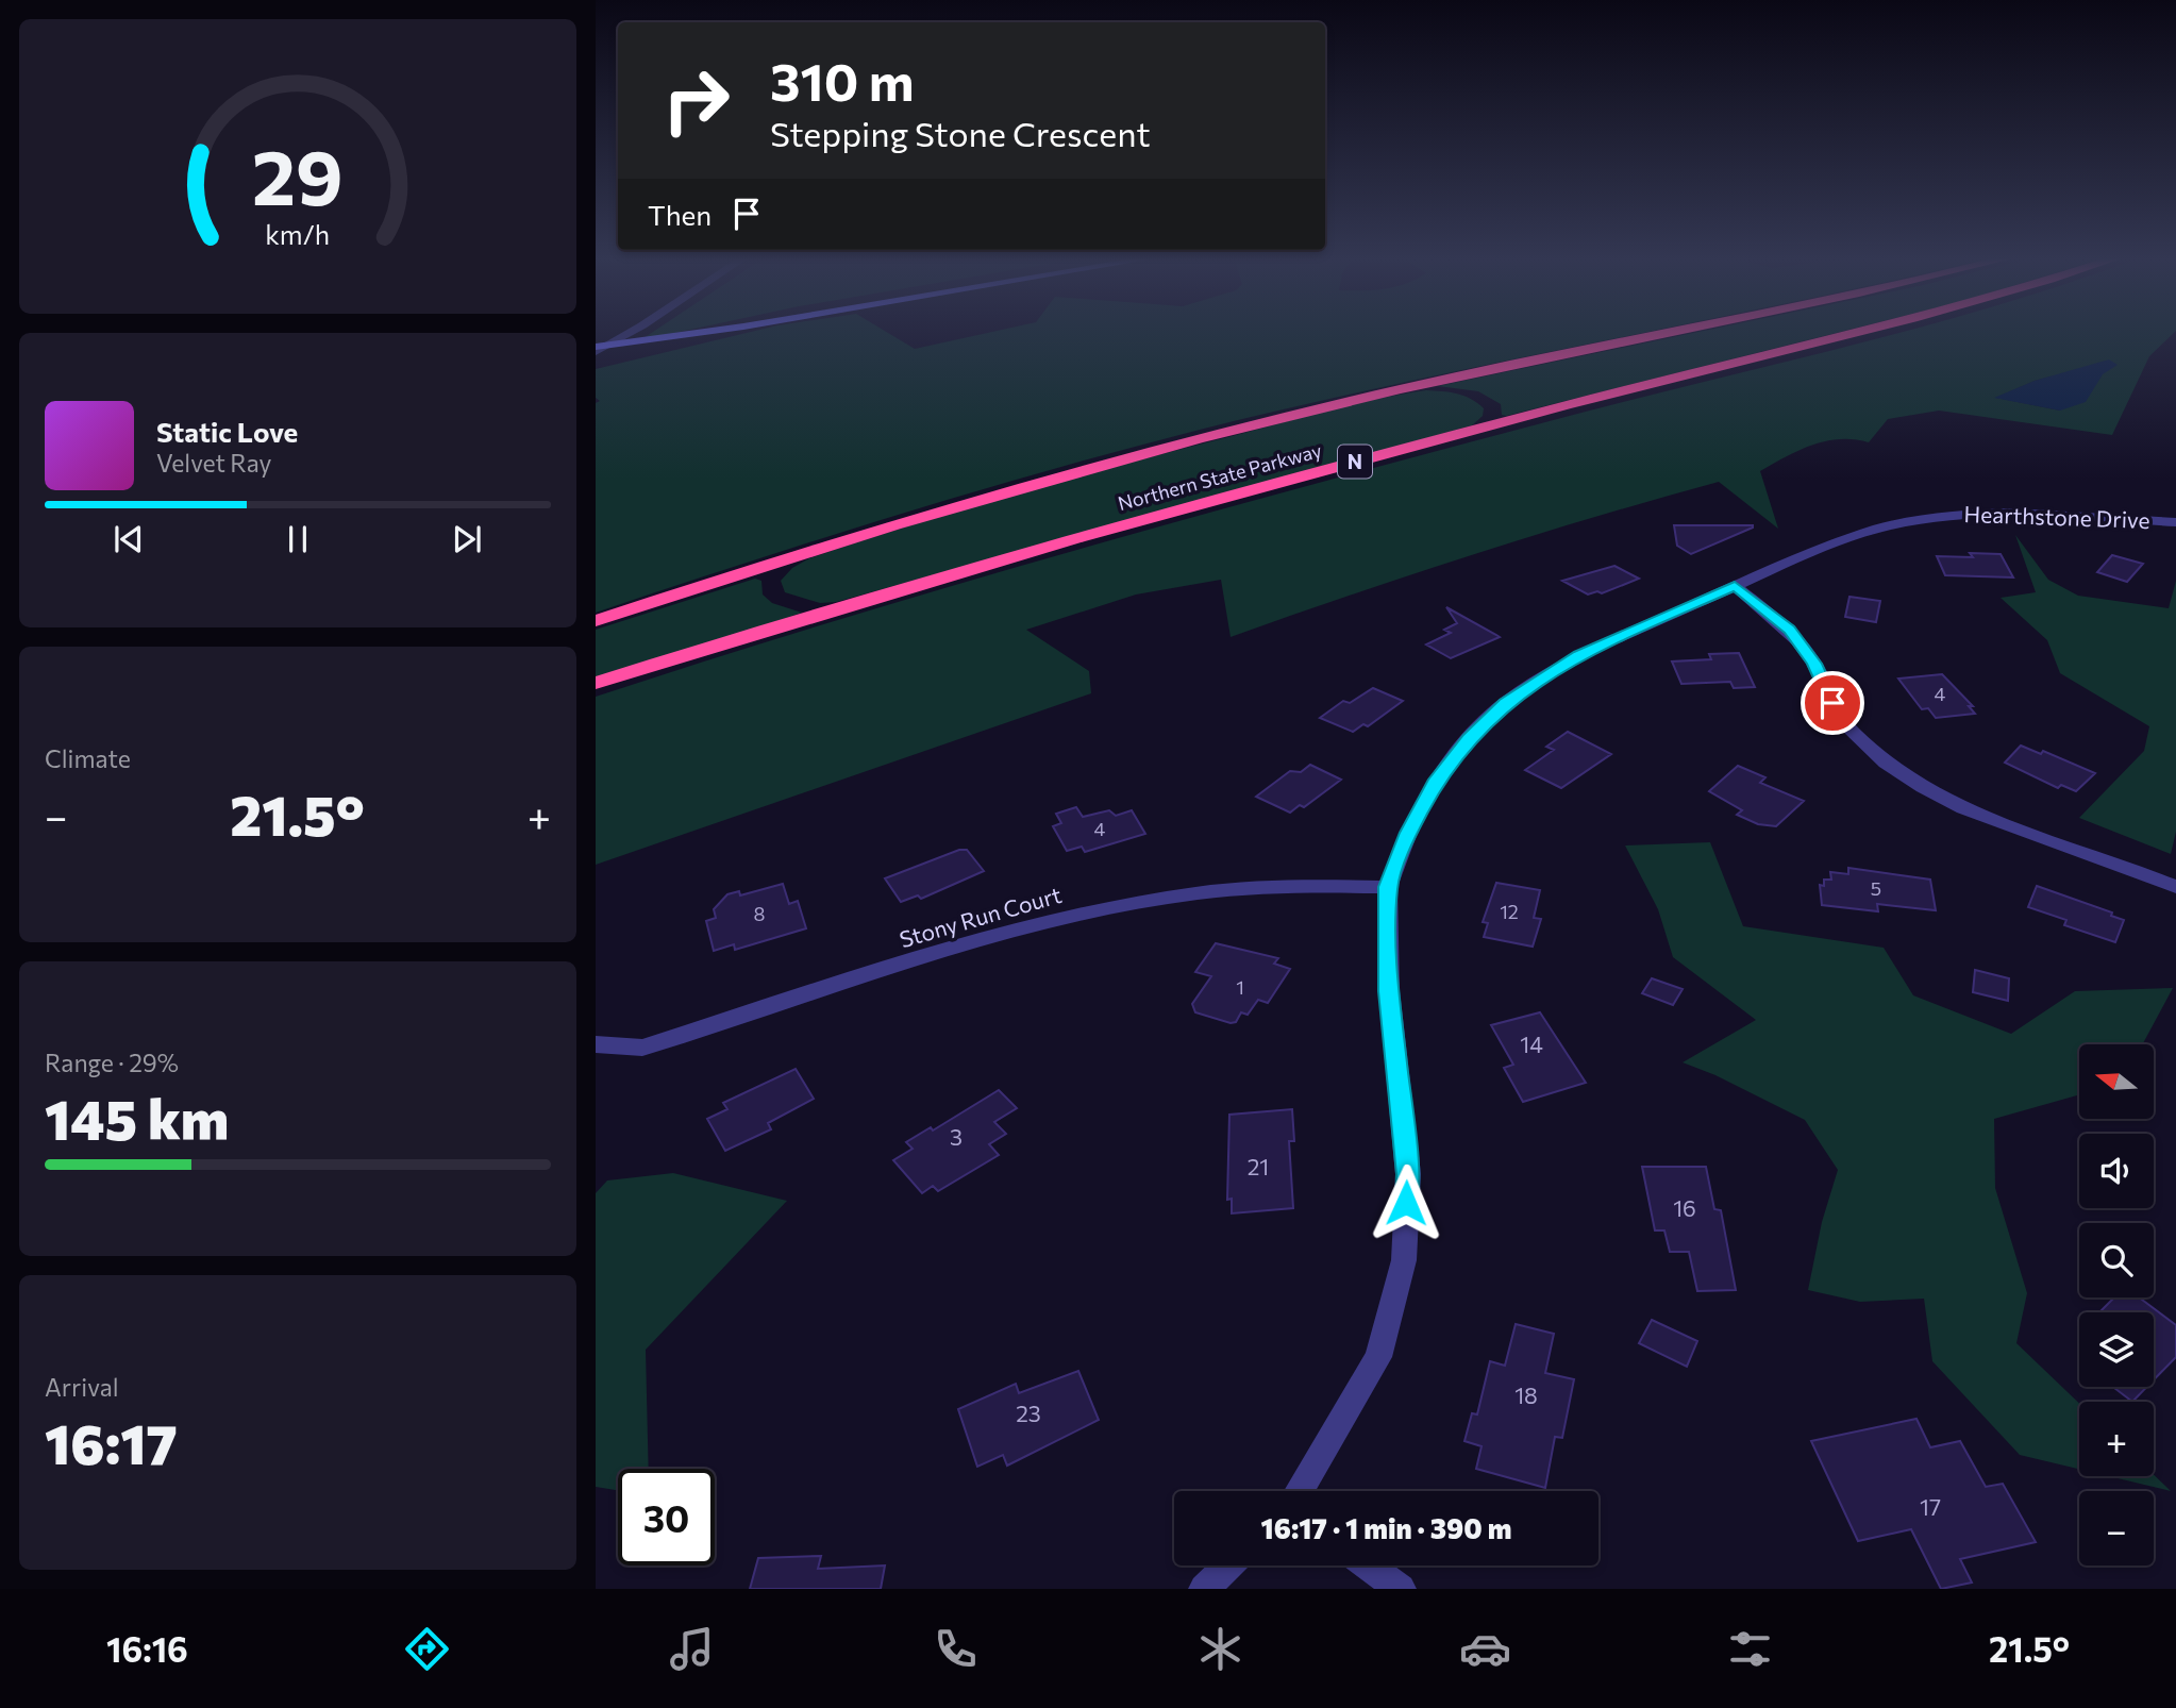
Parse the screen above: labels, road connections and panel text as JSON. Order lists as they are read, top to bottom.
{
  "streets": {
    "highway": ["N", "Northern State Parkway"],
    "street": ["Hearthstone Drive", "Stony Run Court"]
  },
  "crossings": [
    ["Hearthstone Drive", "Stony Run Court"]
  ],
  "house_numbers": [
    "4",
    "4",
    "5",
    "12",
    "8",
    "1",
    "14",
    "3",
    "21",
    "16",
    "18",
    "23",
    "17"
  ],
  "north": "left",
  "page": {
    "turn": ["310 m", "Stepping Stone Crescent"],
    "then": "Then",
    "song": ["Static Love", "Velvet Ray"],
    "tile": [
      "Climate",
      ["Range · 29%", "145 km"],
      ["Arrival", "16:17"]
    ],
    "heat": ["−", "21.5°", "+"],
    "map_buttons": ["+", "−"],
    "limit": "30",
    "trip": "16:17 · 1 min · 390 m",
    "tabs": ["16:16", "21.5°"],
    "gauge": ["29", "km/h"]
  }
}
